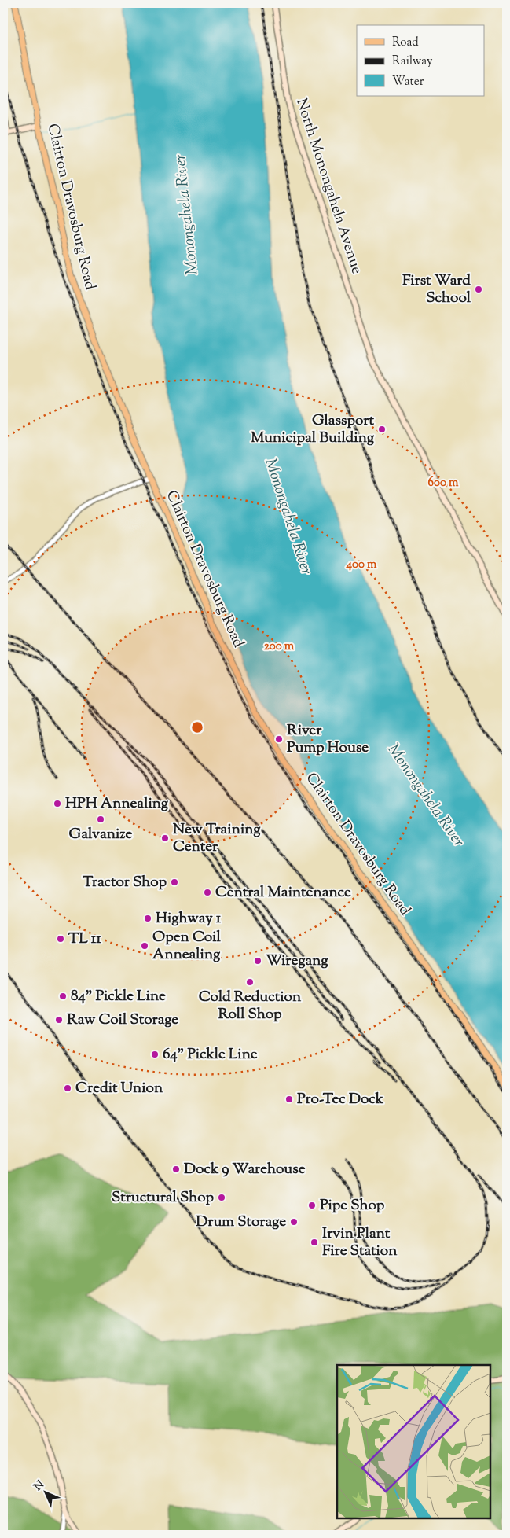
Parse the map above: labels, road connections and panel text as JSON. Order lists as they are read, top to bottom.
{
  "streets": {
    "main road": ["North Monongahela Avenue", "Clairton Dravosburg Road"]
  },
  "water": ["Monongahela River"],
  "places": [
    "First Ward School",
    "Glassport Municipal Building",
    "River Pump House",
    "HPH Annealing",
    "Galvanize",
    "New Training Center",
    "Tractor Shop",
    "Central Maintenance",
    "Highway 1",
    "TL 11",
    "Open Coil Annealing",
    "Wiregang",
    "Cold Reduction Roll Shop",
    "84\" Pickle Line",
    "Raw Coil Storage",
    "64\" Pickle Line",
    "Credit Union",
    "Pro-Tec Dock",
    "Dock 9 Warehouse",
    "Structural Shop",
    "Pipe Shop",
    "Drum Storage",
    "Irvin Plant Fire Station"
  ],
  "legend": ["Road", "Railway", "Water"],
  "north": "top left",
  "rings": ["600 m", "400 m", "200 m"]
}
